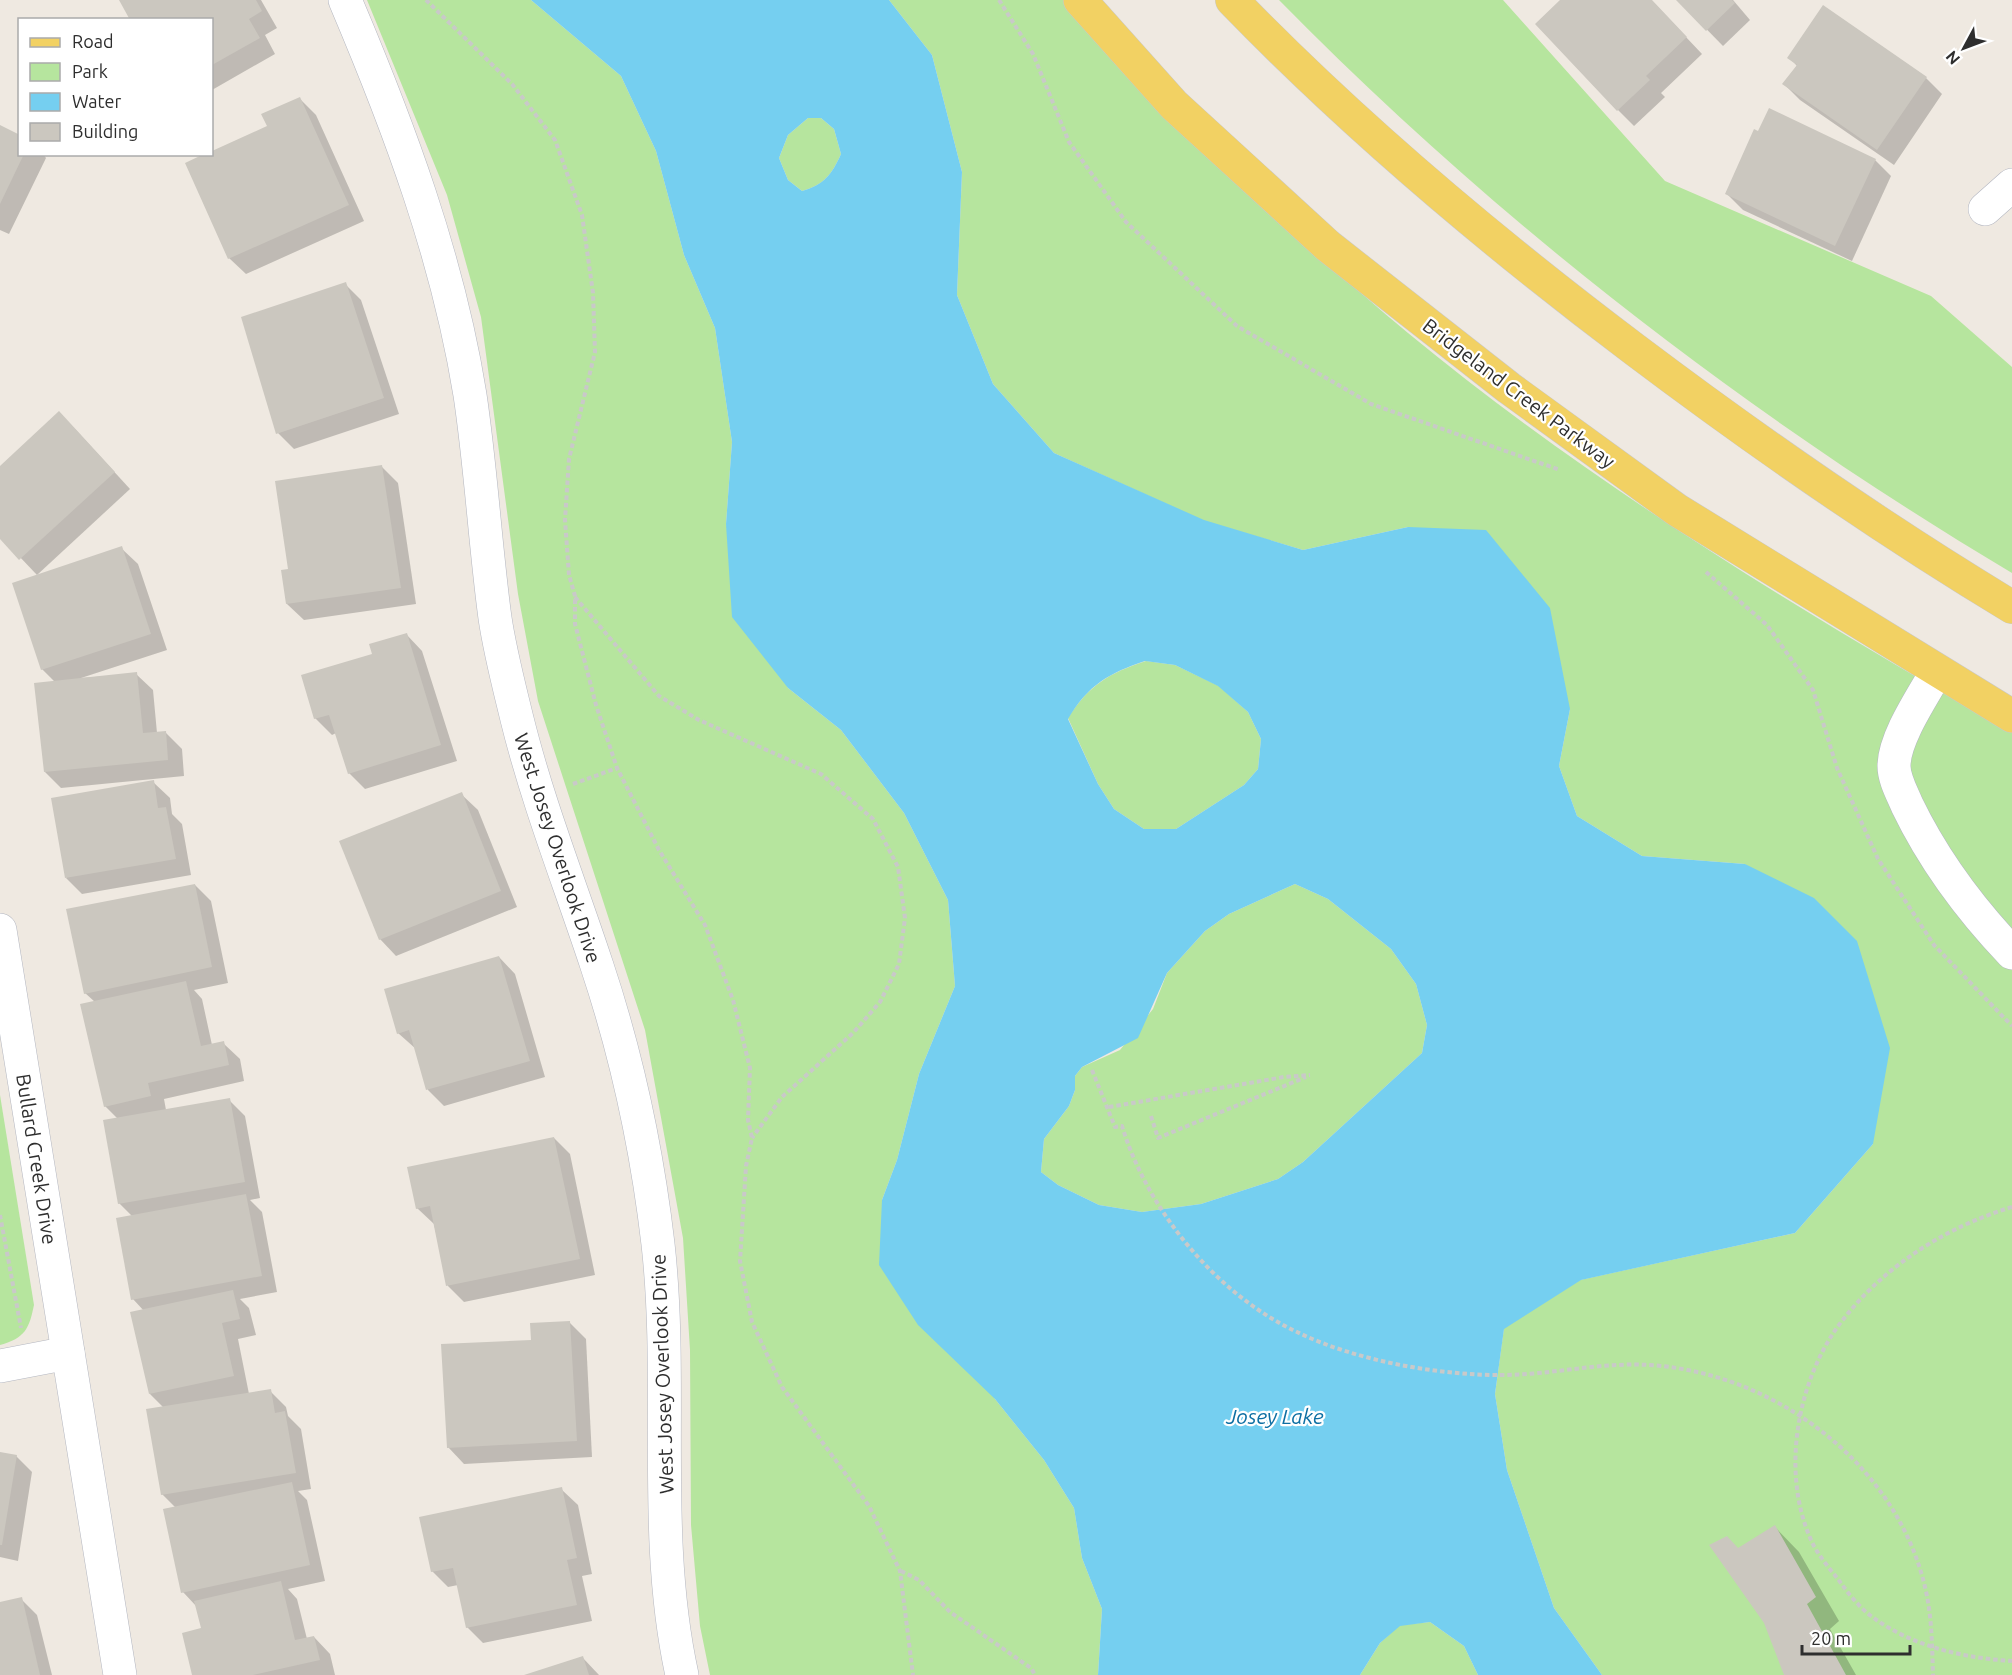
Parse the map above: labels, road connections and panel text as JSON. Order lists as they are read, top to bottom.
{
  "streets": {
    "main road": ["Bridgeland Creek Parkway"],
    "street": ["West Josey Overlook Drive", "Bullard Creek Drive"]
  },
  "water": ["Josey Lake"],
  "legend": [
    "Road",
    "Park",
    "Water",
    "Building"
  ],
  "scale_bar": "20 m",
  "north": "bottom left"
}
